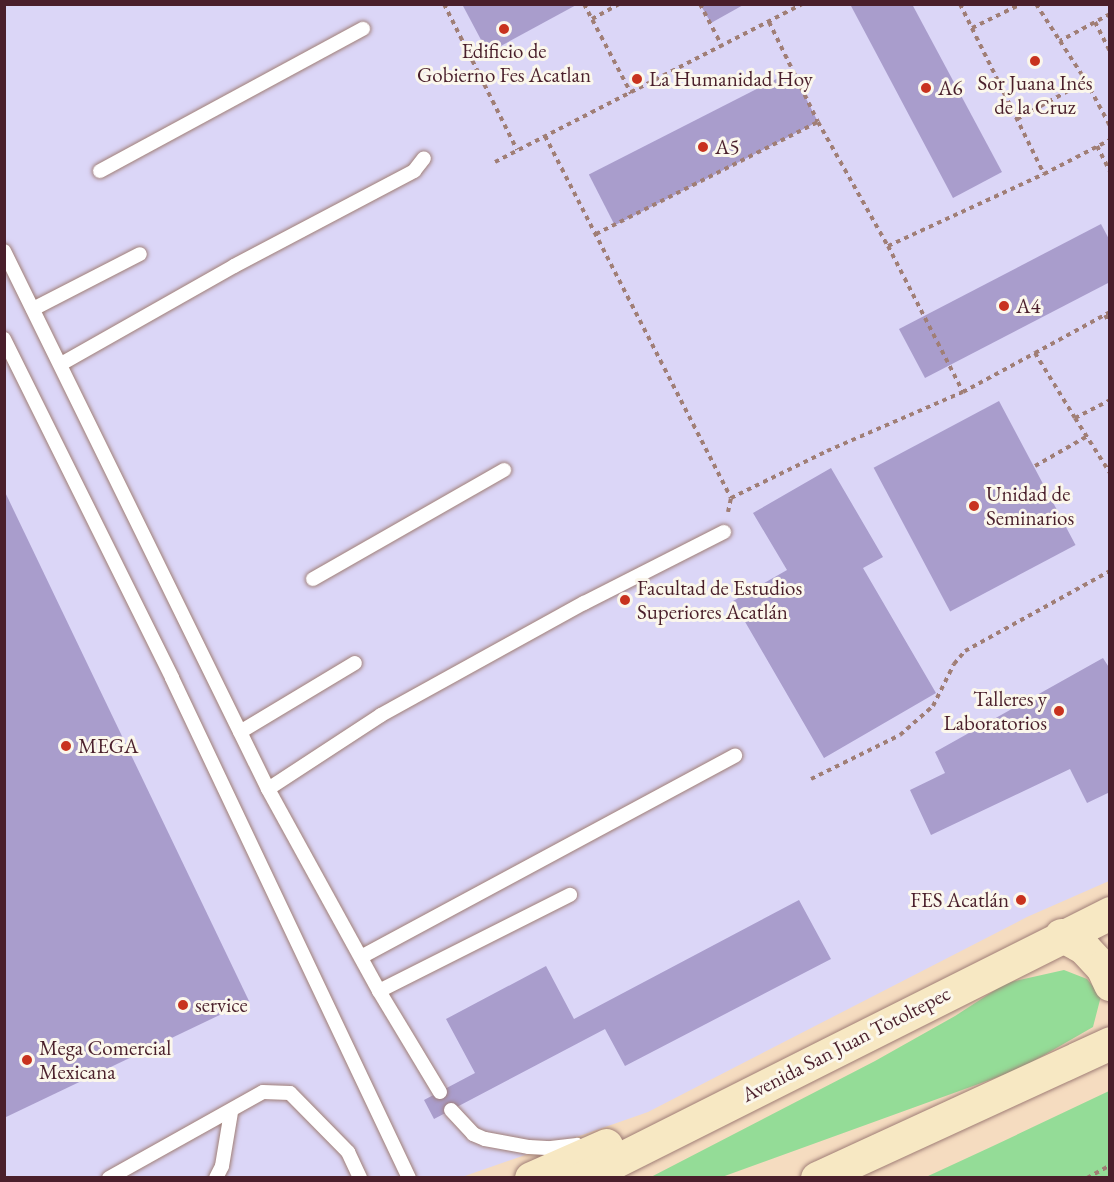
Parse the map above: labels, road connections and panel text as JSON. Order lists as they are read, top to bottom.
{
  "streets": {
    "main road": ["Avenida San Juan Totoltepec"]
  },
  "places": [
    "Edificio de Gobierno Fes Acatlan",
    "Sor Juana Inés de la Cruz",
    "La Humanidad Hoy",
    "A6",
    "A5",
    "A4",
    "Unidad de Seminarios",
    "Facultad de Estudios Superiores Acatlán",
    "Talleres y Laboratorios",
    "MEGA",
    "FES Acatlán",
    "service",
    "Mega Comercial Mexicana"
  ]
}
